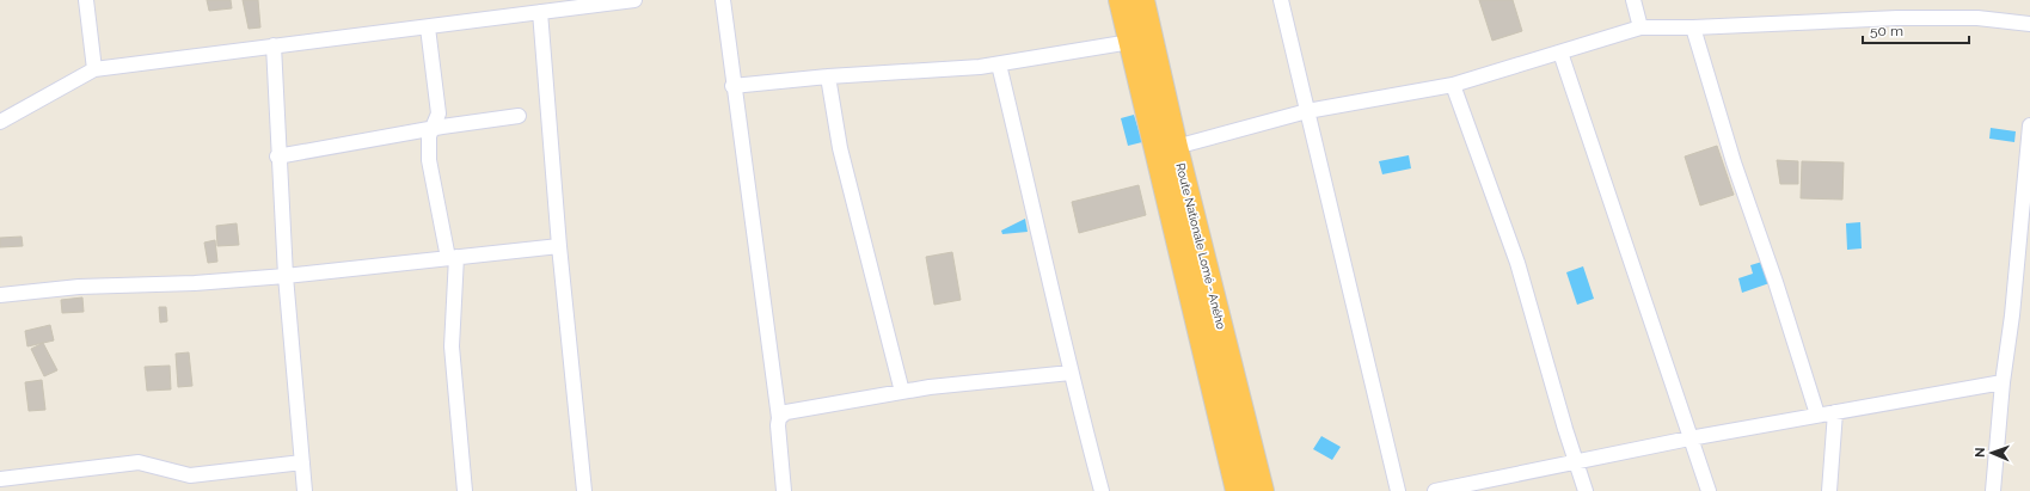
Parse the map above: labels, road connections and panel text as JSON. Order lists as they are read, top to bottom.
{
  "streets": {
    "highway": ["Route Nationale Lomé - Aného"]
  },
  "scale_bar": "50 m",
  "north": "left"
}
